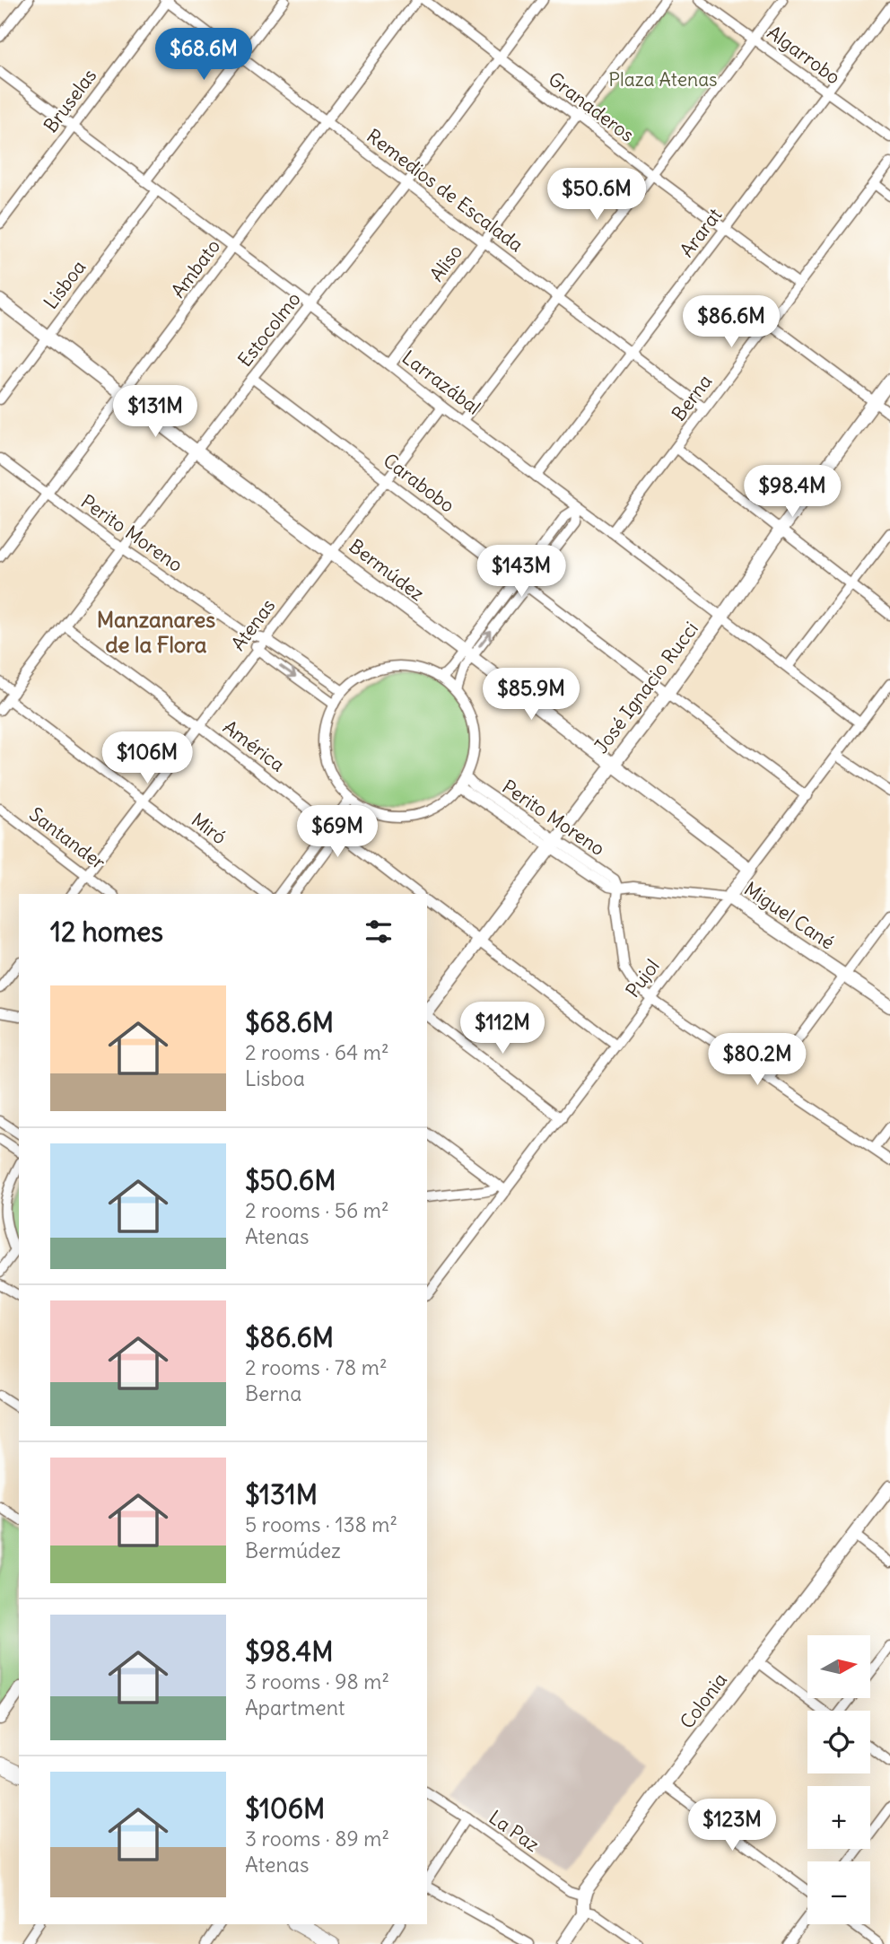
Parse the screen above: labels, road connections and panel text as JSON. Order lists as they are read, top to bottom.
{
  "streets": {
    "street": [
      "Algarrobo",
      "Bruselas",
      "Granaderos",
      "Remedios de Escalada",
      "Ararat",
      "Aliso",
      "Ambato",
      "Lisboa",
      "Estocolmo",
      "Larrazábal",
      "Berna",
      "Carabobo",
      "Perito Moreno",
      "Bermúdez",
      "Atenas",
      "José Ignacio Rucci",
      "América",
      "Miró",
      "Santander",
      "Miguel Cané",
      "Pujol",
      "Colonia",
      "La Paz"
    ]
  },
  "crossings": [
    ["Algarrobo", "Ararat"],
    ["Bruselas", "Remedios de Escalada"],
    ["Bruselas", "Larrazábal"],
    ["Granaderos", "Ararat"],
    ["Granaderos", "Aliso"],
    ["Granaderos", "Estocolmo"],
    ["Granaderos", "Berna"],
    ["Remedios de Escalada", "Ararat"],
    ["Remedios de Escalada", "Aliso"],
    ["Remedios de Escalada", "Ambato"],
    ["Remedios de Escalada", "Estocolmo"],
    ["Remedios de Escalada", "Berna"],
    ["Ararat", "Larrazábal"],
    ["Aliso", "Larrazábal"],
    ["Ambato", "Larrazábal"],
    ["Ambato", "Perito Moreno"],
    ["Ambato", "Bermúdez"],
    ["Lisboa", "Larrazábal"],
    ["Lisboa", "Bermúdez"],
    ["Estocolmo", "Larrazábal"],
    ["Estocolmo", "Carabobo"],
    ["Estocolmo", "Perito Moreno"],
    ["Estocolmo", "Bermúdez"],
    ["Estocolmo", "América"],
    ["Estocolmo", "Miró"],
    ["Larrazábal", "Berna"],
    ["Larrazábal", "Atenas"],
    ["Larrazábal", "José Ignacio Rucci"],
    ["Larrazábal", "Pujol"],
    ["Carabobo", "Atenas"],
    ["Carabobo", "José Ignacio Rucci"],
    ["Carabobo", "Pujol"],
    ["Perito Moreno", "Atenas"],
    ["Perito Moreno", "José Ignacio Rucci"],
    ["Perito Moreno", "Miguel Cané"],
    ["Bermúdez", "Atenas"],
    ["Bermúdez", "José Ignacio Rucci"],
    ["Bermúdez", "Pujol"],
    ["Atenas", "América"],
    ["Atenas", "Miró"],
    ["Atenas", "Santander"],
    ["Miguel Cané", "Pujol"],
    ["Colonia", "La Paz"]
  ],
  "districts": ["Manzanares de la Flora"],
  "parks": ["Plaza Atenas"],
  "north": "right",
  "page": {
    "price": [
      "$68.6M",
      "$50.6M",
      "$86.6M",
      "$131M",
      "$98.4M",
      "$143M",
      "$85.9M",
      "$106M",
      "$69M",
      "$112M",
      "$80.2M",
      "$123M"
    ],
    "heading": "12 homes",
    "list": [
      {
        "name": "$68.6M",
        "note": "2 rooms · 64 m² · Lisboa"
      },
      {
        "name": "$50.6M",
        "note": "2 rooms · 56 m² · Atenas"
      },
      {
        "name": "$86.6M",
        "note": "2 rooms · 78 m² · Berna"
      },
      {
        "name": "$131M",
        "note": "5 rooms · 138 m² · Bermúdez"
      },
      {
        "name": "$98.4M",
        "note": "3 rooms · 98 m² · Apartment"
      },
      {
        "name": "$106M",
        "note": "3 rooms · 89 m² · Atenas"
      }
    ],
    "map_buttons": ["+", "−"]
  }
}
